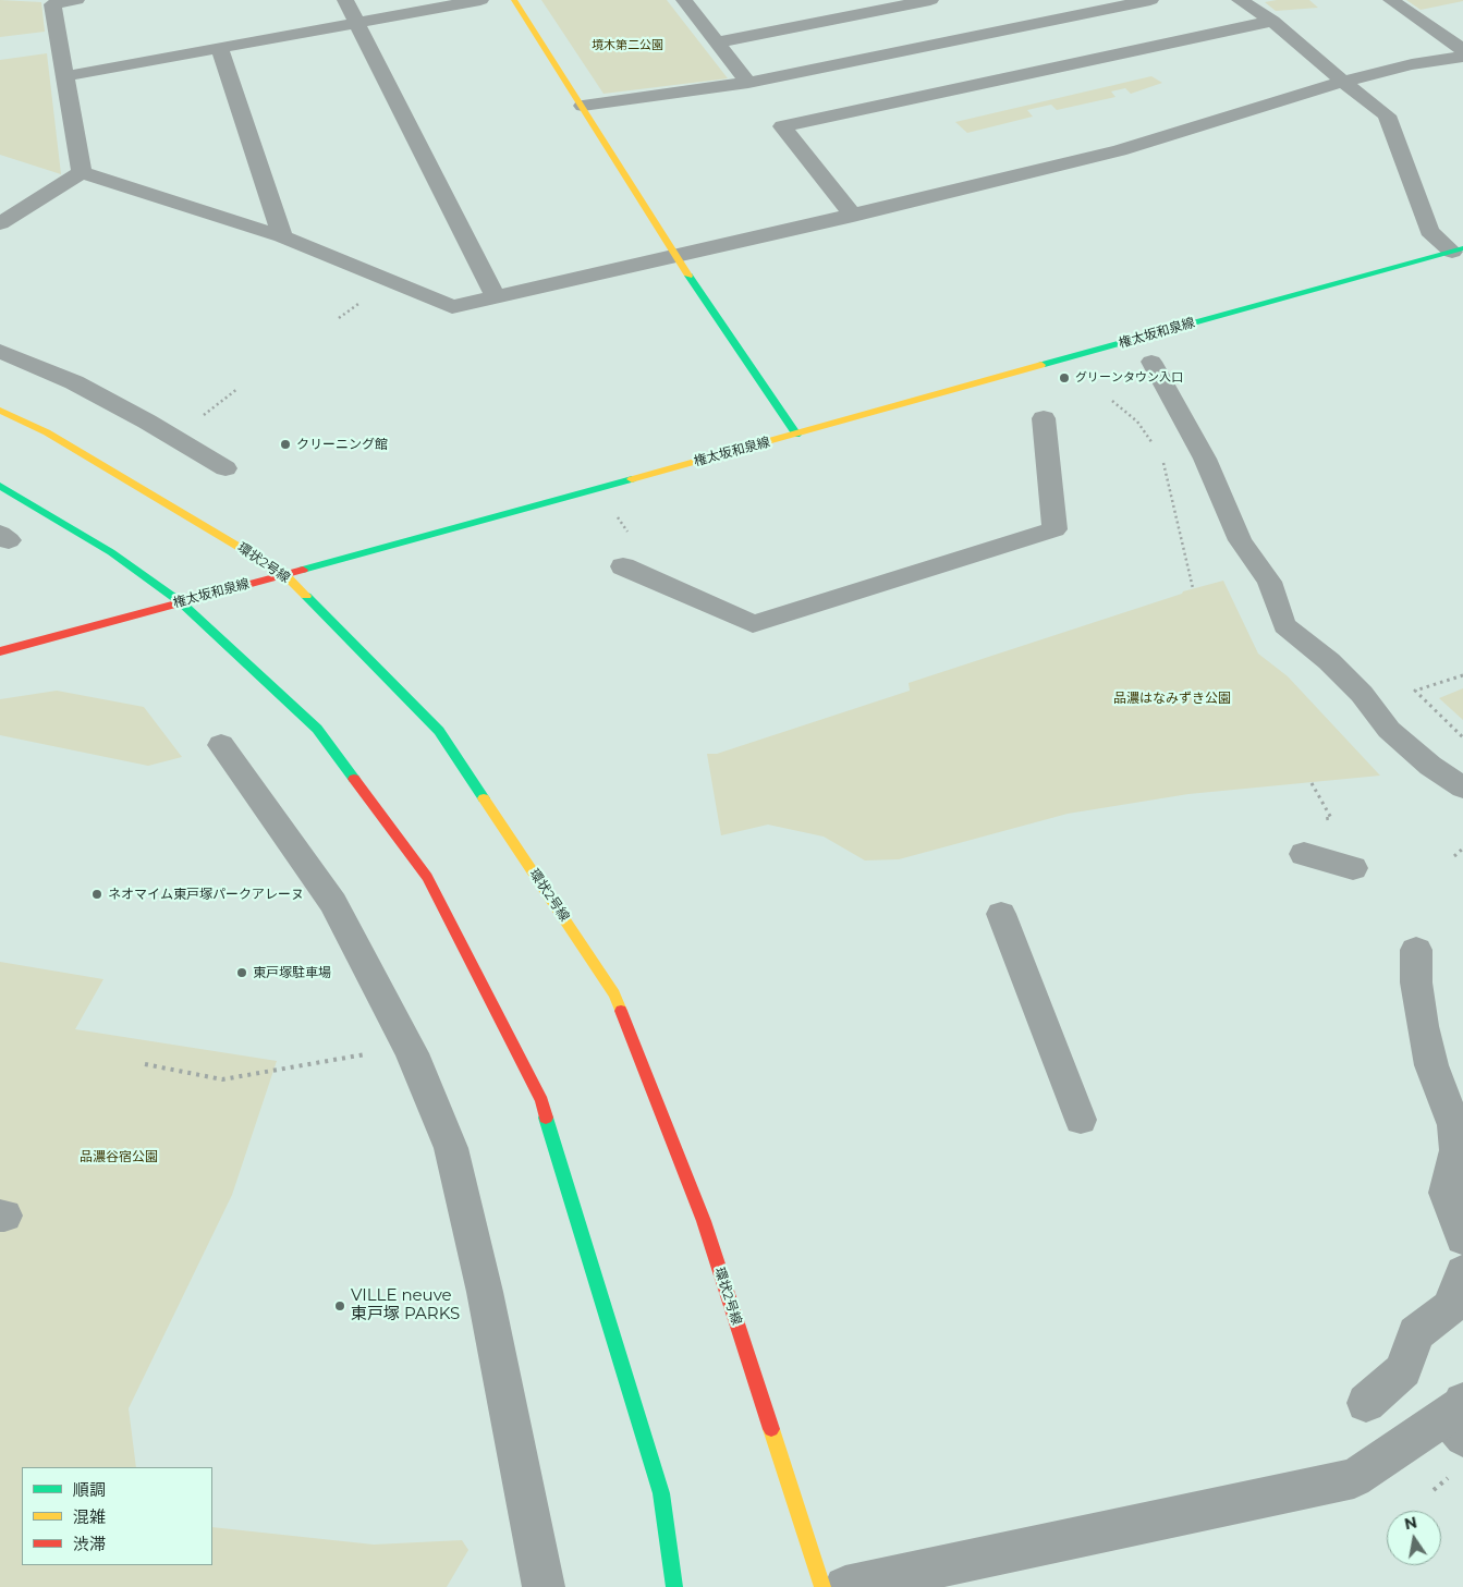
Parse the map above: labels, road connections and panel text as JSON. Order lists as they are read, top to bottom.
{
  "streets": {
    "street": ["権太坂和泉線", "環状2号線"]
  },
  "crossings": [
    ["権太坂和泉線", "環状2号線"]
  ],
  "parks": ["境木第二公園", "品濃はなみずき公園", "品濃谷宿公園"],
  "places": [
    "グリーンタウン入口",
    "クリーニング館",
    "ネオマイム東戸塚パークアレーヌ",
    "東戸塚駐車場",
    "VILLE neuve 東戸塚 PARKS"
  ],
  "legend": ["順調", "混雑", "渋滞"],
  "north": "top"
}
